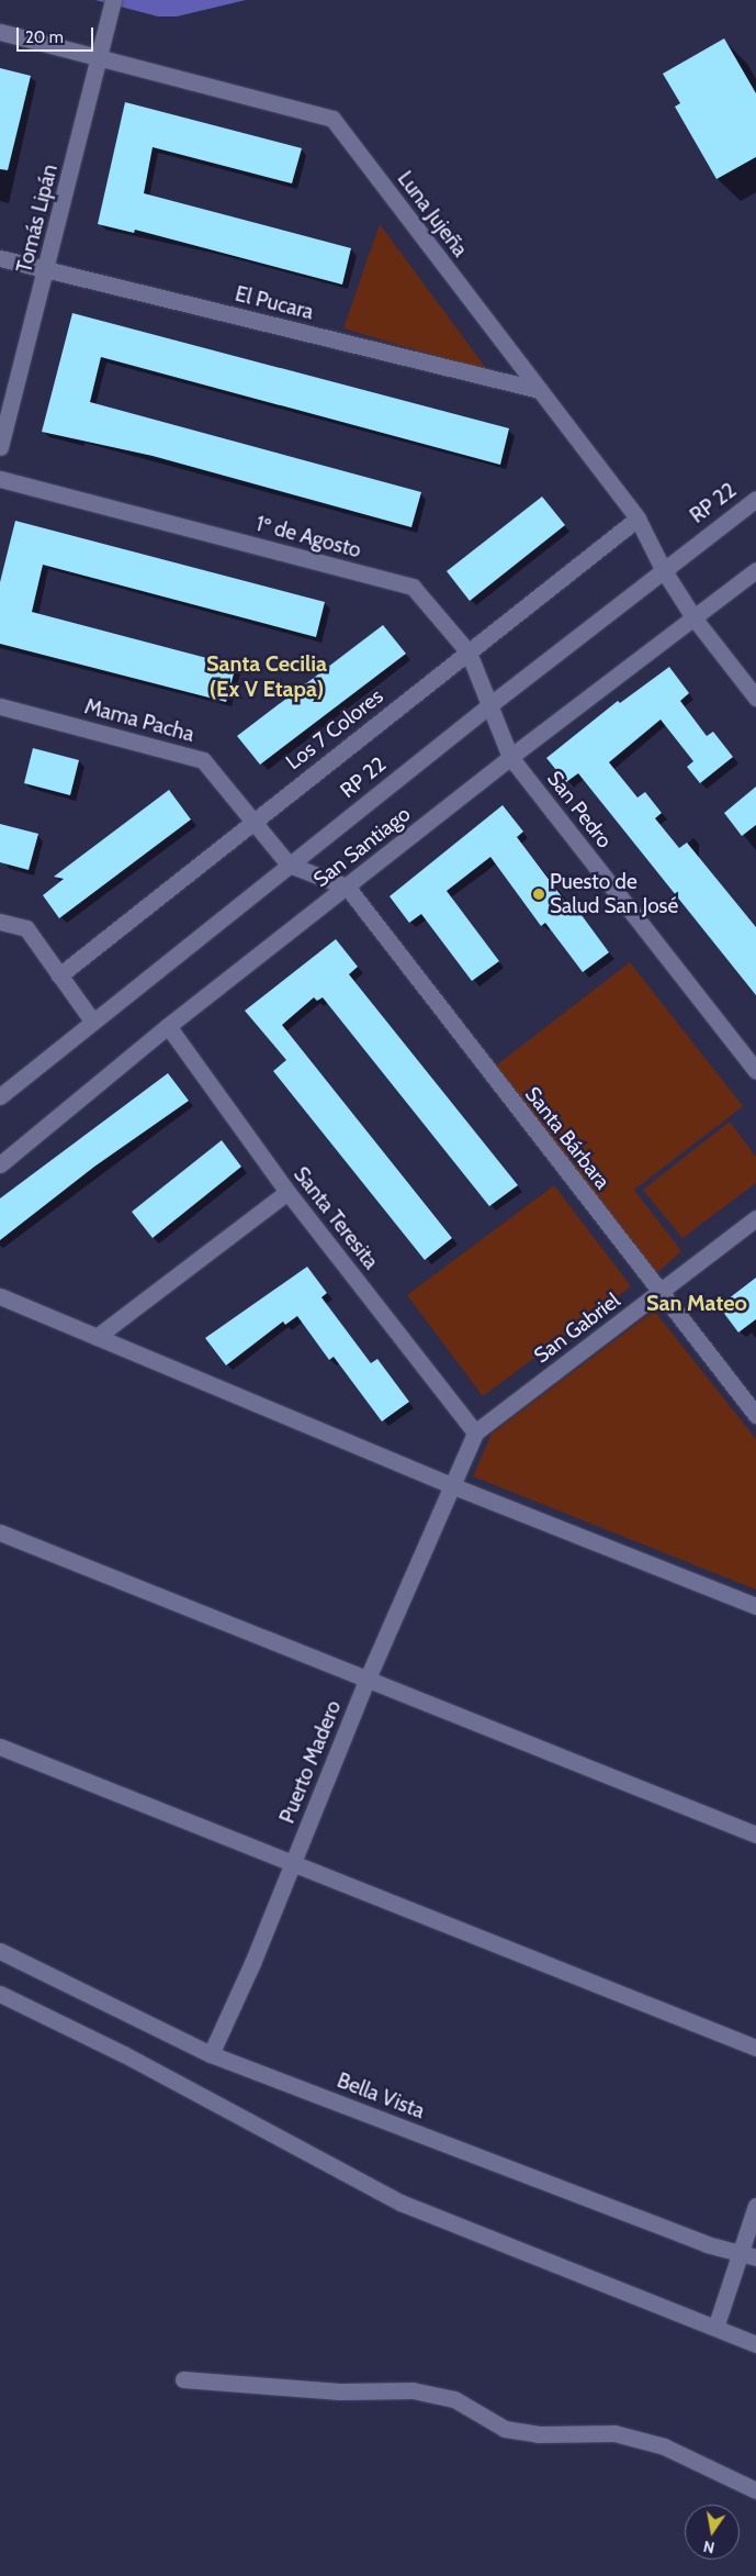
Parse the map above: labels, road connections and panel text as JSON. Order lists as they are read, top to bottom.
{
  "streets": {
    "street": [
      "Luna Jujeña",
      "Tomás Lipán",
      "El Pucara",
      "RP 22",
      "1º de Agosto",
      "Mama Pacha",
      "Los 7 Colores",
      "San Pedro",
      "San Santiago",
      "Santa Bárbara",
      "Santa Teresita",
      "San Gabriel",
      "Puerto Madero",
      "Bella Vista"
    ]
  },
  "crossings": [
    ["Luna Jujeña", "Tomás Lipán"],
    ["Luna Jujeña", "El Pucara"],
    ["Luna Jujeña", "RP 22"],
    ["Luna Jujeña", "Los 7 Colores"],
    ["Luna Jujeña", "San Santiago"],
    ["Tomás Lipán", "El Pucara"],
    ["RP 22", "1º de Agosto"],
    ["RP 22", "Mama Pacha"],
    ["1º de Agosto", "Los 7 Colores"],
    ["1º de Agosto", "San Pedro"],
    ["1º de Agosto", "San Santiago"],
    ["Mama Pacha", "Los 7 Colores"],
    ["Mama Pacha", "San Santiago"],
    ["Mama Pacha", "Santa Bárbara"],
    ["San Pedro", "San Santiago"],
    ["San Santiago", "Santa Bárbara"],
    ["San Santiago", "Santa Teresita"],
    ["Santa Bárbara", "San Gabriel"],
    ["Santa Teresita", "San Gabriel"],
    ["Santa Teresita", "Puerto Madero"],
    ["San Gabriel", "Puerto Madero"],
    ["Puerto Madero", "Bella Vista"]
  ],
  "districts": ["Santa Cecilia (Ex V Etapa)", "San Mateo"],
  "places": ["Puesto de Salud San José"],
  "scale_bar": "20 m",
  "north": "bottom"
}
